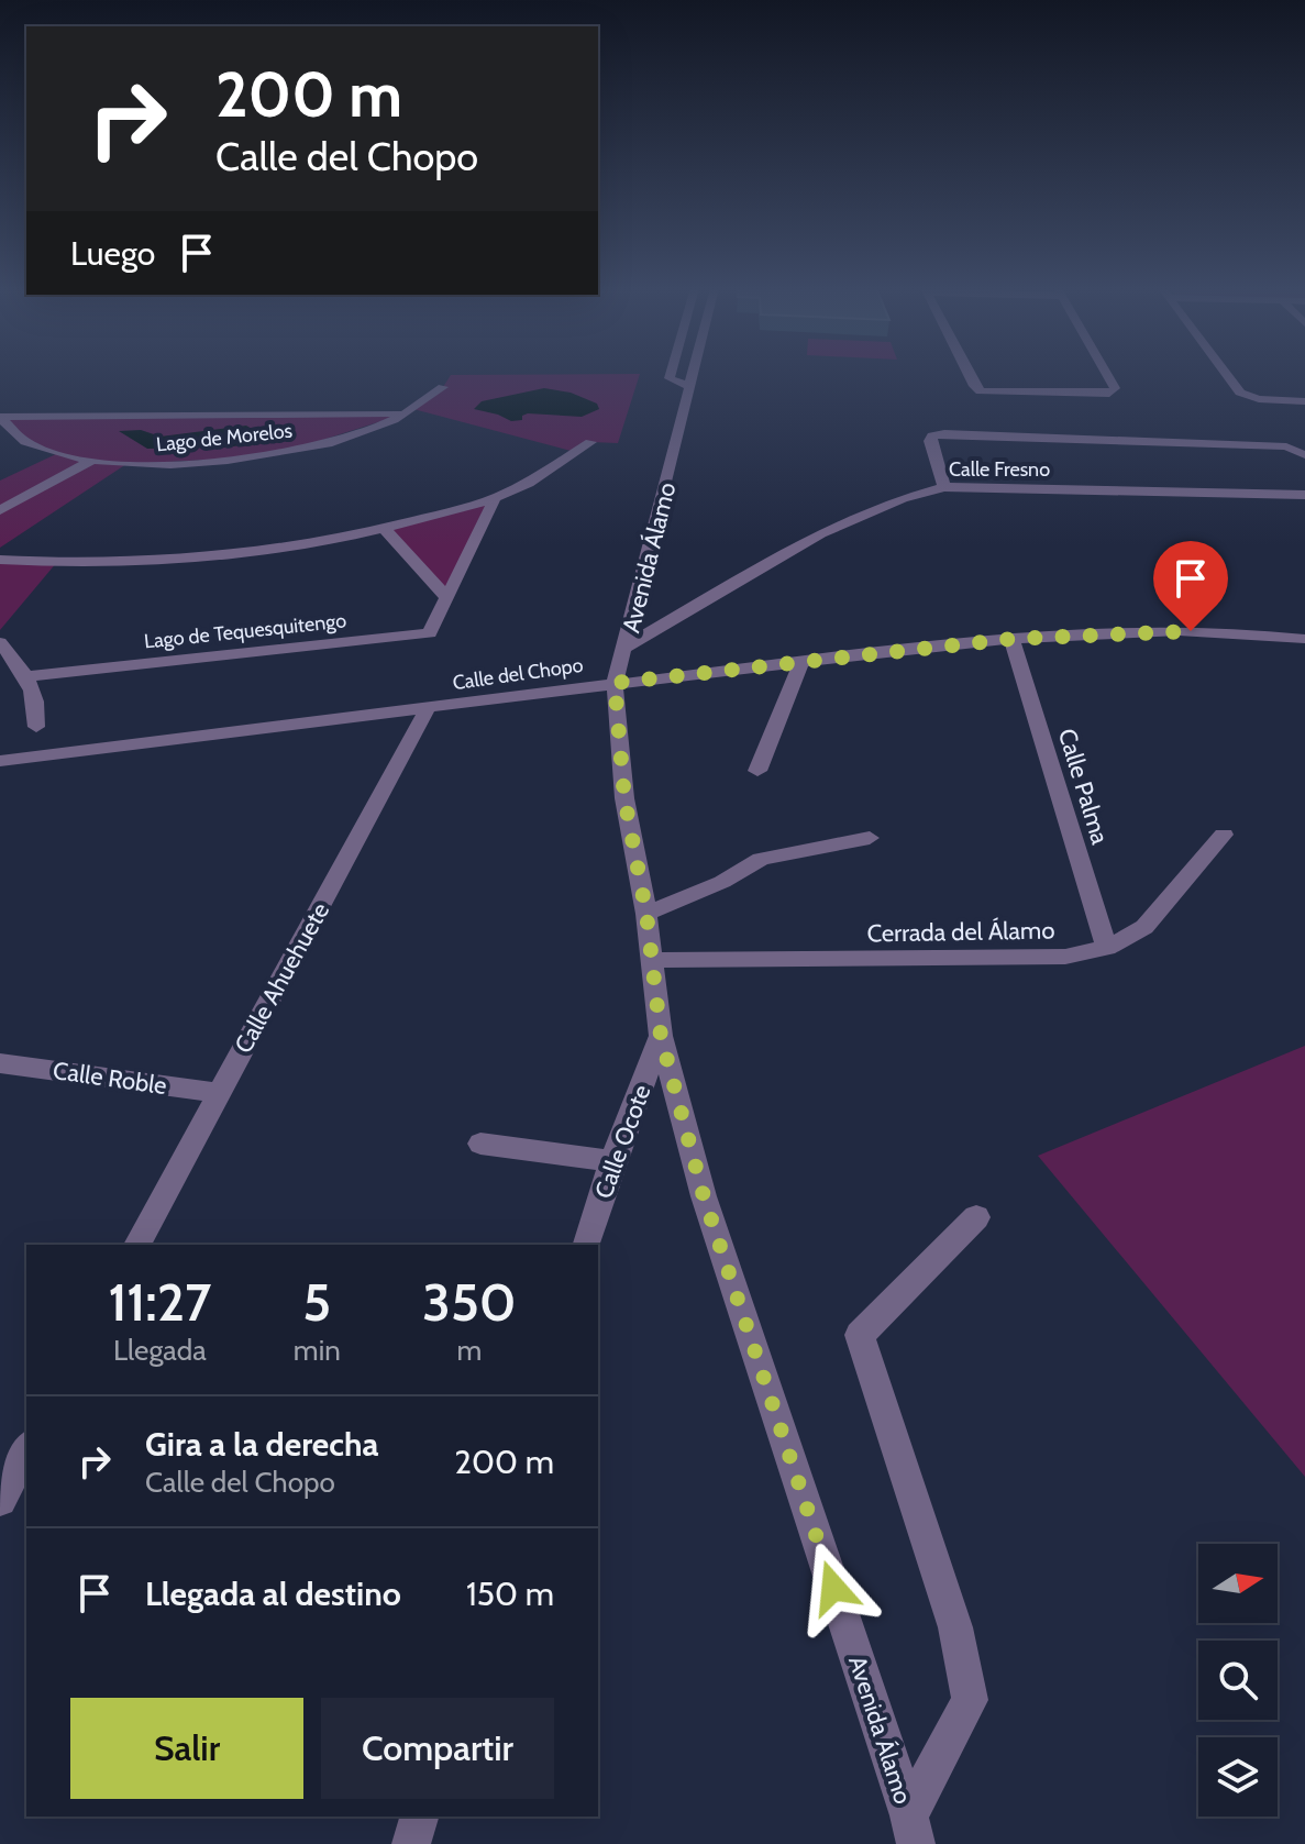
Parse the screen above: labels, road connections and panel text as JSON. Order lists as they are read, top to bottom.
{
  "streets": {
    "street": [
      "Lago de Morelos",
      "Calle Fresno",
      "Avenida Álamo",
      "Lago de Tequesquitengo",
      "Calle del Chopo",
      "Calle Palma",
      "Cerrada del Álamo",
      "Calle Ahuehuete",
      "Calle Roble",
      "Calle Ocote"
    ]
  },
  "crossings": [
    ["Calle Fresno", "Avenida Álamo"],
    ["Avenida Álamo", "Calle del Chopo"],
    ["Avenida Álamo", "Cerrada del Álamo"],
    ["Avenida Álamo", "Calle Ocote"],
    ["Calle del Chopo", "Calle Palma"],
    ["Calle del Chopo", "Calle Ahuehuete"],
    ["Calle Palma", "Cerrada del Álamo"],
    ["Calle Ahuehuete", "Calle Roble"]
  ],
  "north": "right",
  "page": {
    "turn": ["200 m", "Calle del Chopo"],
    "then": "Luego",
    "eta": [
      "11:27",
      "Llegada",
      "5",
      "min",
      "350",
      "m"
    ],
    "list": [
      {
        "name": "Gira a la derecha",
        "note": "Calle del Chopo",
        "value": "200 m"
      },
      {
        "name": "Llegada al destino",
        "value": "150 m"
      }
    ],
    "buttons": ["Salir", "Compartir"]
  }
}
